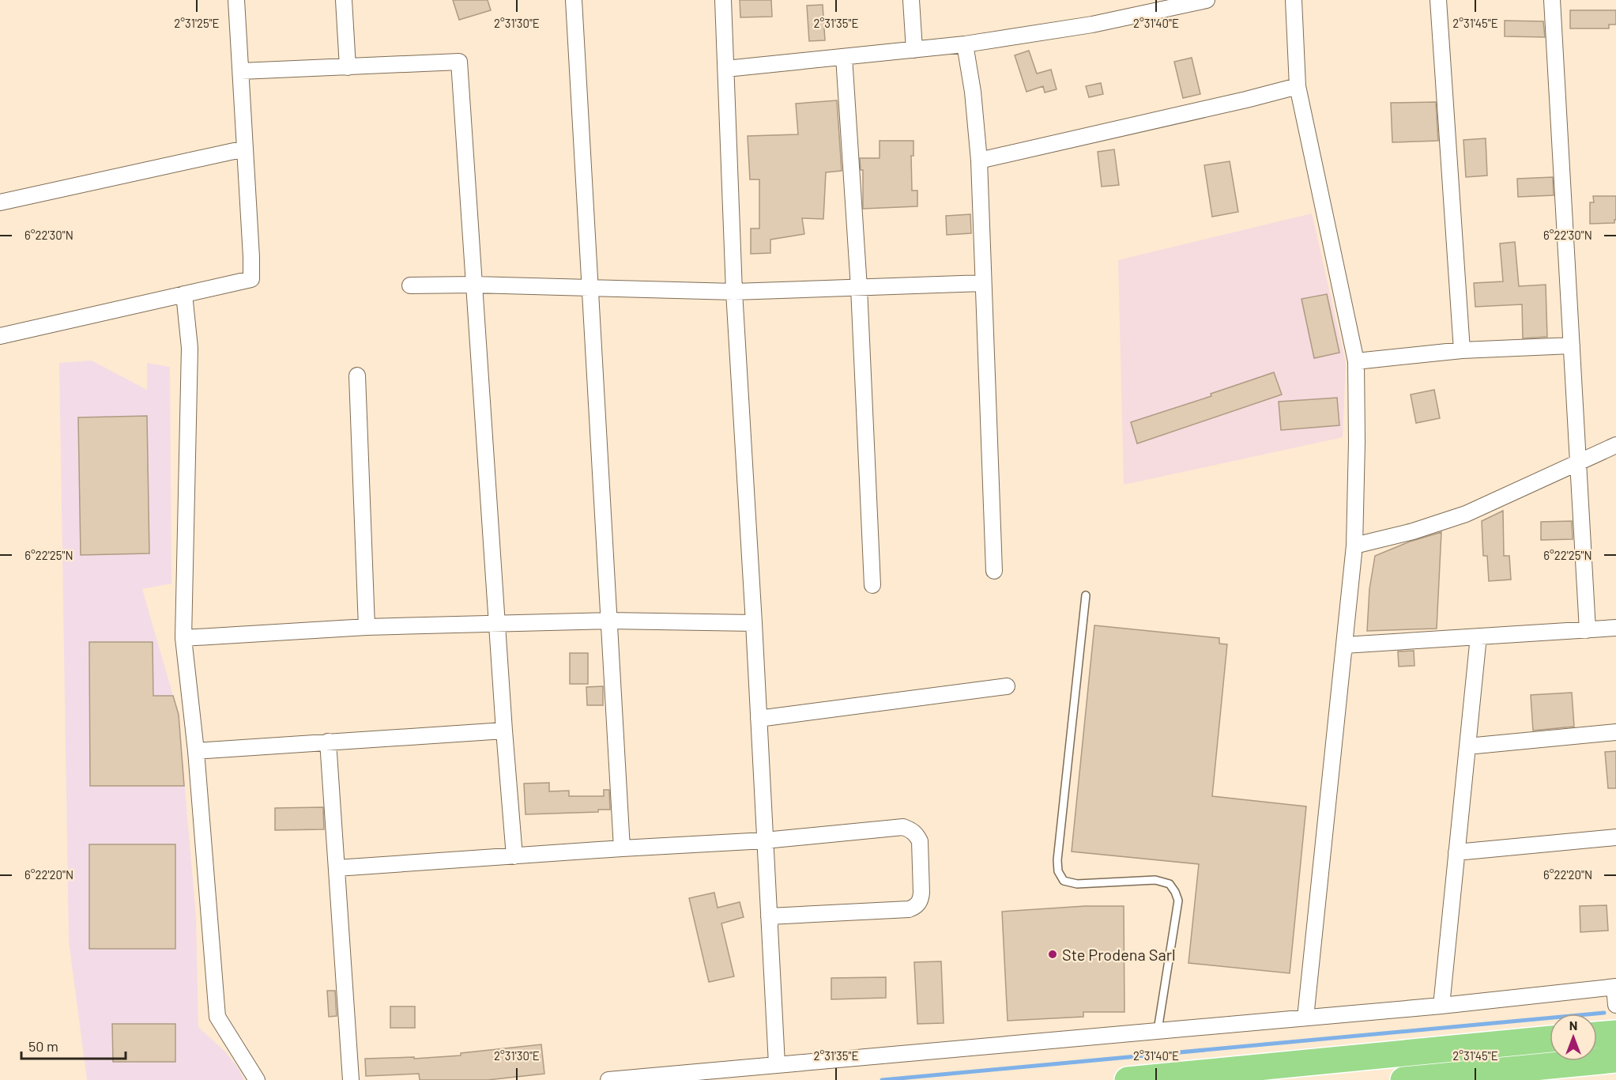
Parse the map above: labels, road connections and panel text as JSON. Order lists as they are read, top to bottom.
{
  "places": ["Ste Prodena Sarl"],
  "scale_bar": "50 m",
  "north": "top",
  "coordinates": [
    "2°31'25\"E",
    "2°31'30\"E",
    "2°31'35\"E",
    "2°31'40\"E",
    "2°31'45\"E",
    "6°22'30\"N",
    "6°22'25\"N",
    "6°22'20\"N"
  ]
}
